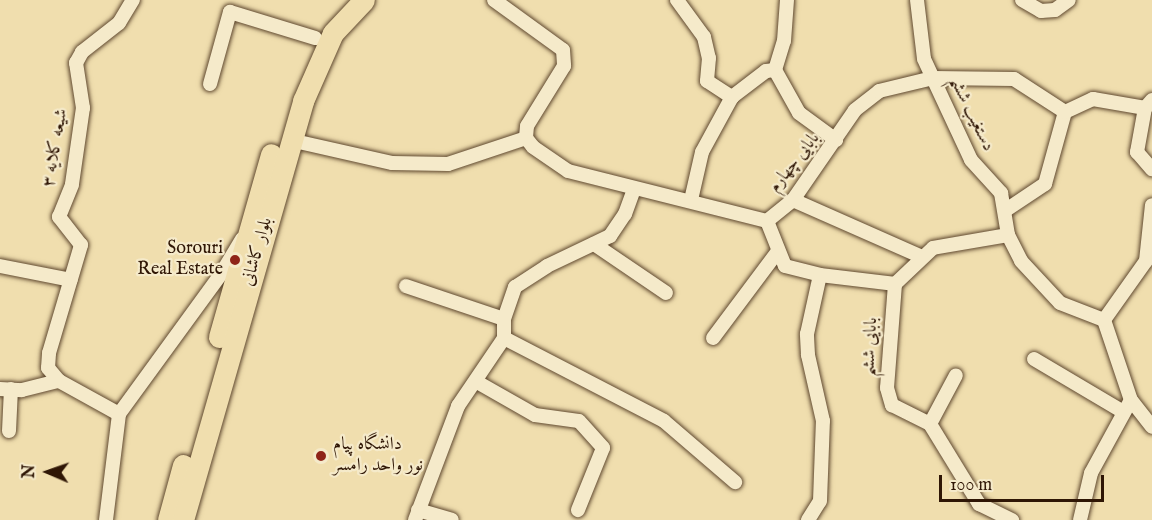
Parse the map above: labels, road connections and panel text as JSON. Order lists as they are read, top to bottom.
{
  "streets": {
    "main road": ["بلوار کاشانی"],
    "street": [
      "دستغیب ششم",
      "شیعه کلایه ۳",
      "بابایی چهارم",
      "بابایی ششم"
    ]
  },
  "crossings": [
    ["دستغیب ششم", "بابایی چهارم"]
  ],
  "places": ["Sorouri Real Estate", "دانشگاه پیام نور واحد رامسر"],
  "scale_bar": "100 m",
  "north": "left"
}
